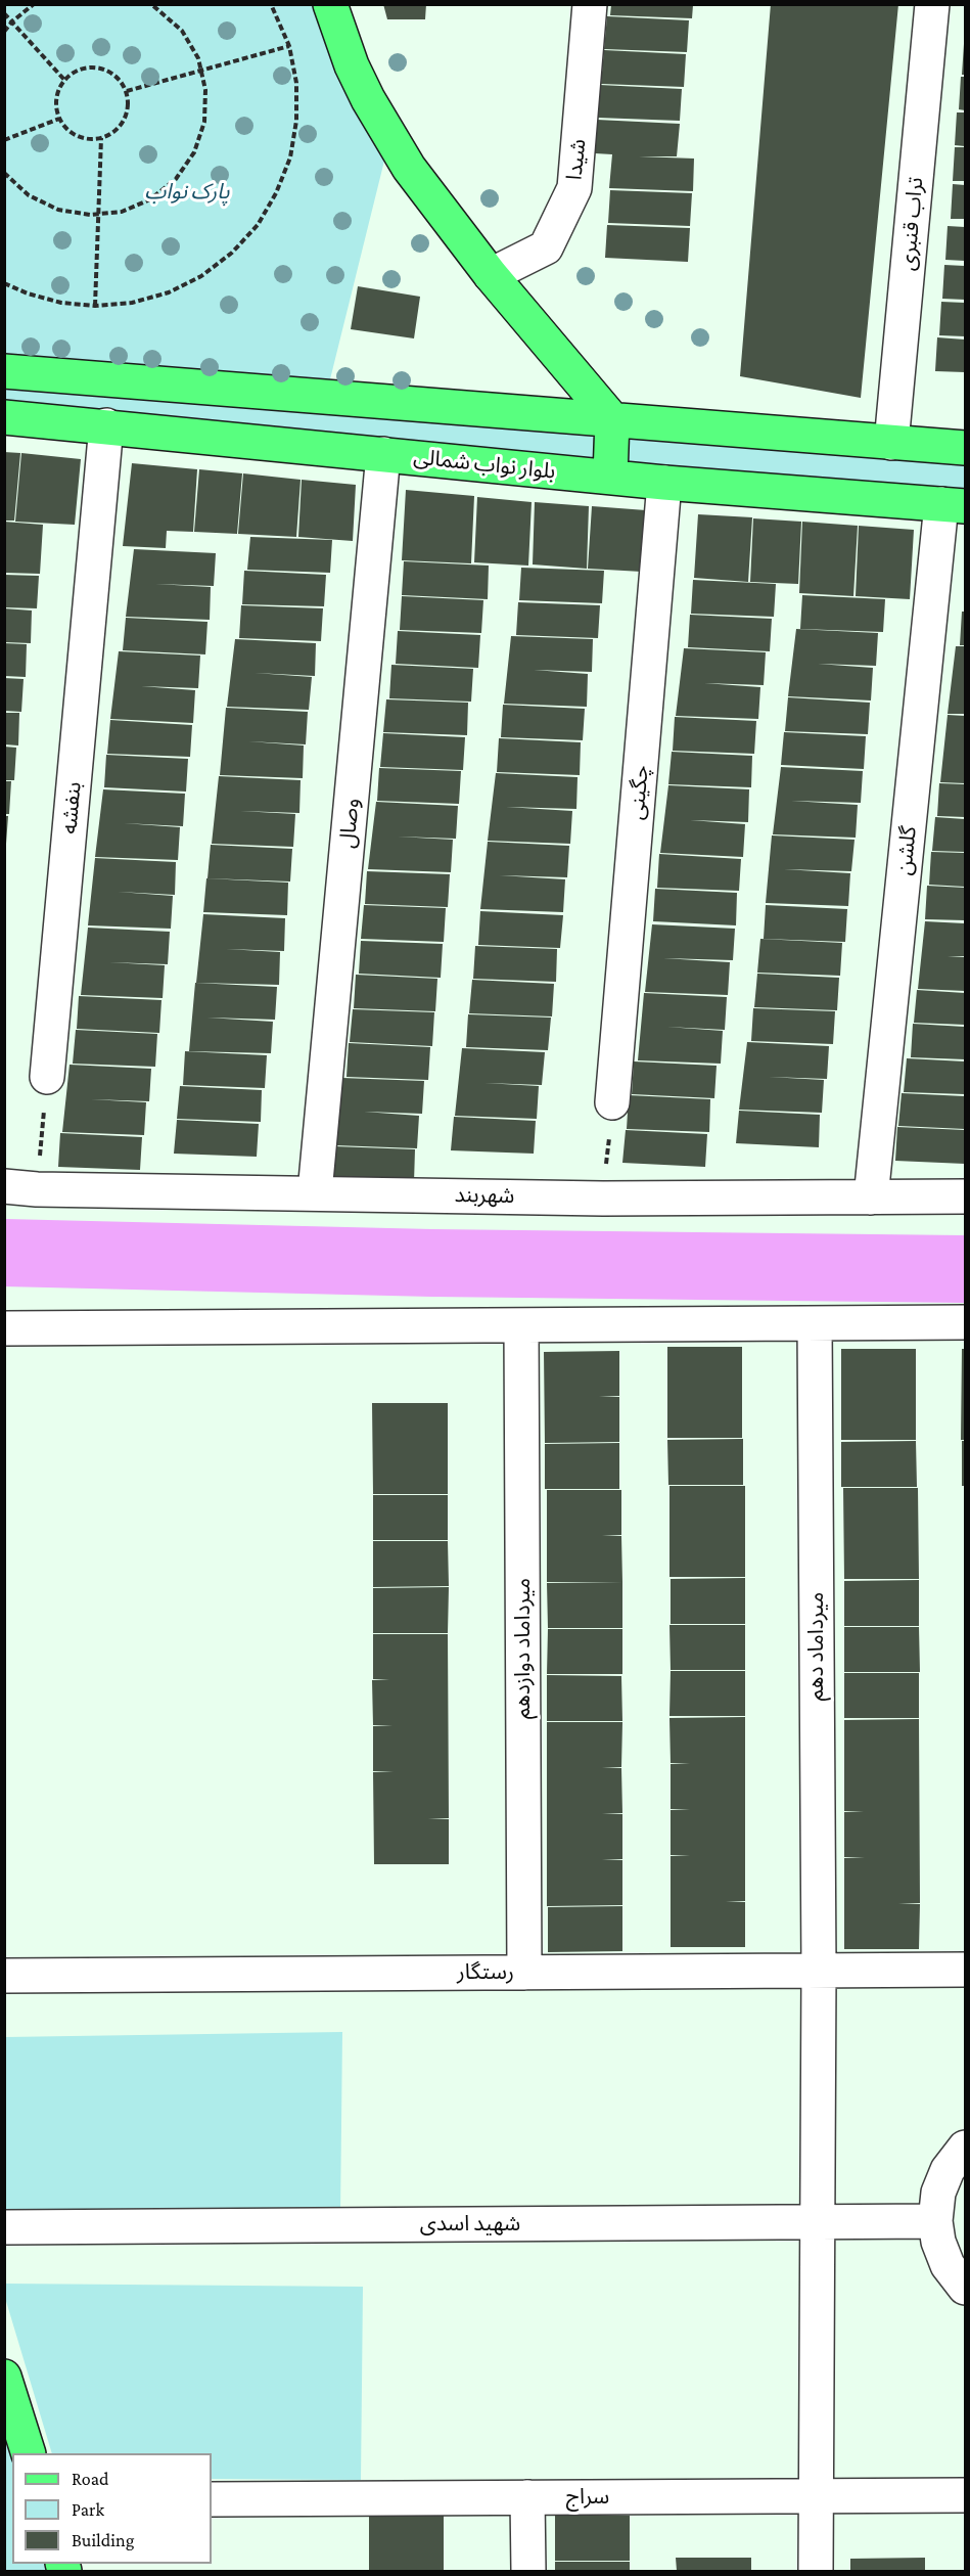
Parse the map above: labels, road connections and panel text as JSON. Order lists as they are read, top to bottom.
{
  "streets": {
    "main road": ["بلوار نواب شمالی"],
    "street": [
      "شیدا",
      "تراب قنبری",
      "چگینی",
      "بنفشه",
      "وصال",
      "گلشن",
      "شهربند",
      "میرداماد دهم",
      "میرداماد دوازدهم",
      "رستگار",
      "شهید اسدی",
      "سراج"
    ]
  },
  "crossings": [
    ["بلوار نواب شمالی", "چگینی"],
    ["بلوار نواب شمالی", "بنفشه"],
    ["بلوار نواب شمالی", "وصال"],
    ["بلوار نواب شمالی", "گلشن"],
    ["وصال", "شهربند"],
    ["گلشن", "شهربند"],
    ["میرداماد دهم", "رستگار"],
    ["میرداماد دهم", "شهید اسدی"],
    ["میرداماد دهم", "سراج"],
    ["میرداماد دوازدهم", "رستگار"]
  ],
  "parks": ["پارک نواب"],
  "legend": ["Road", "Park", "Building"]
}
